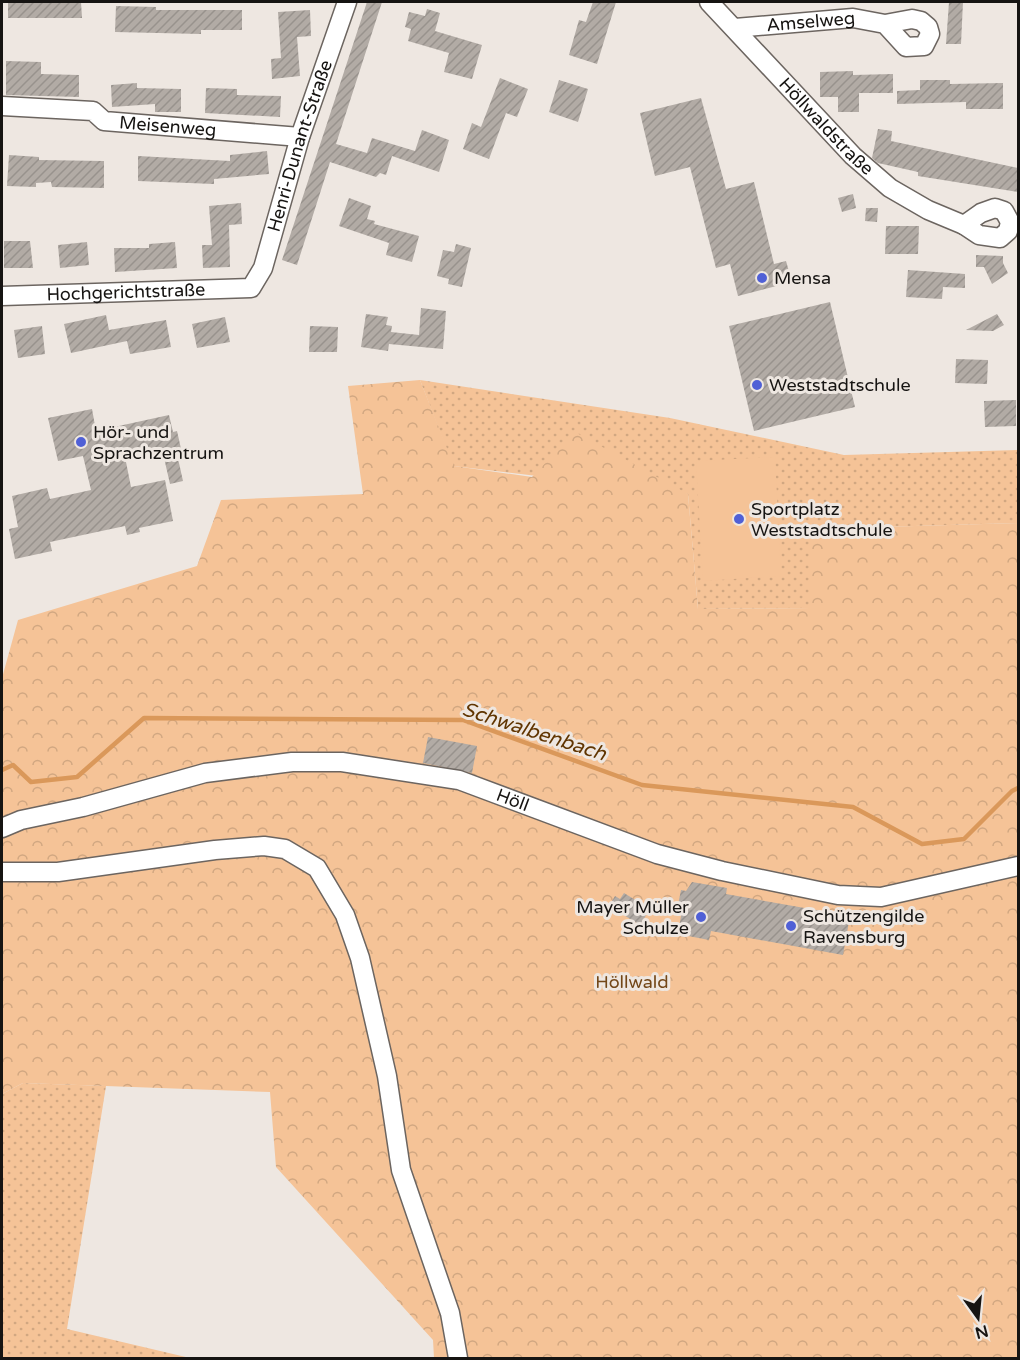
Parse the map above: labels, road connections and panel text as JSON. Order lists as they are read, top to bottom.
{
  "streets": {
    "street": [
      "Amselweg",
      "Meisenweg",
      "Höllwaldstraße",
      "Henri-Dunant-Straße",
      "Hochgerichtstraße",
      "Höll"
    ]
  },
  "crossings": [
    ["Amselweg", "Höllwaldstraße"],
    ["Meisenweg", "Henri-Dunant-Straße"],
    ["Henri-Dunant-Straße", "Hochgerichtstraße"]
  ],
  "water": ["Schwalbenbach"],
  "parks": ["Höllwald"],
  "places": [
    "Mensa",
    "Weststadtschule",
    "Hör- und Sprachzentrum",
    "Sportplatz Weststadtschule",
    "Mayer Müller Schulze",
    "Schützengilde Ravensburg"
  ],
  "north": "bottom"
}
